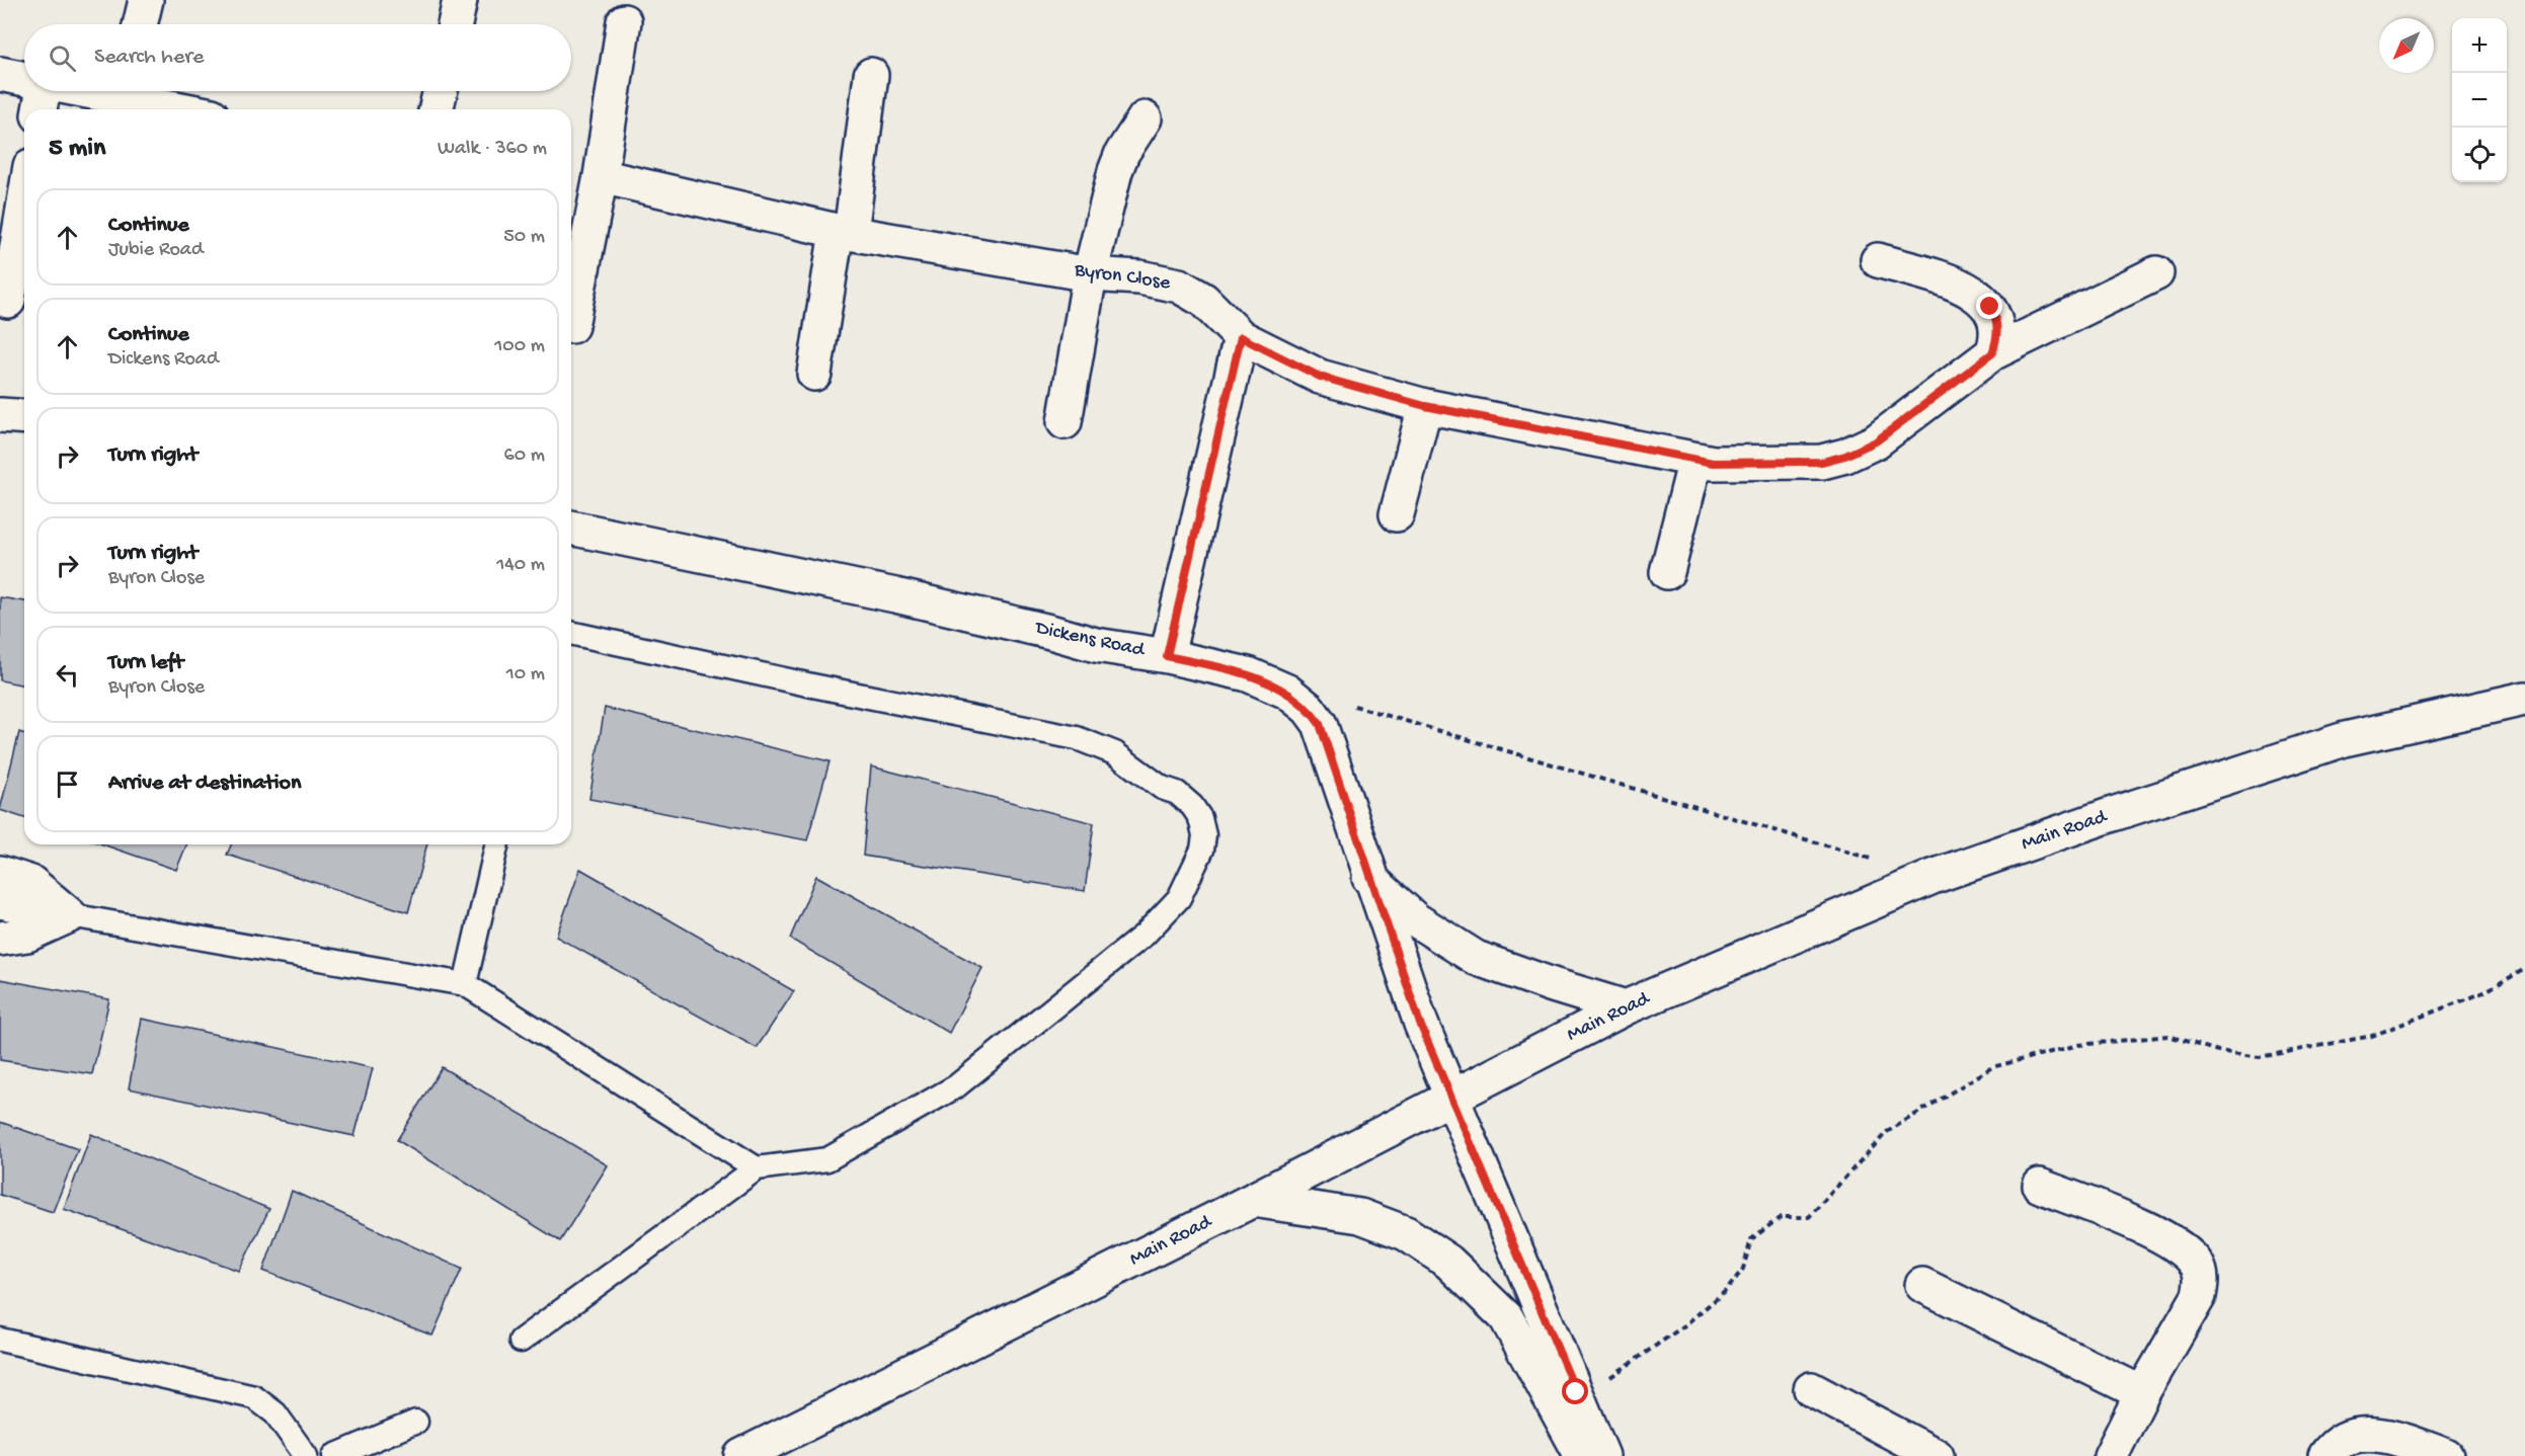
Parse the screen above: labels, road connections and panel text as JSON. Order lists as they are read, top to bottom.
{
  "streets": {
    "street": ["Byron Close", "Dickens Road", "Main Road"]
  },
  "crossings": [
    ["Dickens Road", "Main Road"]
  ],
  "north": "bottom left",
  "page": {
    "map_buttons": ["+", "−"],
    "search": "Search here",
    "heading": ["5 min", "Walk · 360 m"],
    "list": [
      ["Continue", "Jubie Road", "50 m"],
      ["Continue", "Dickens Road", "100 m"],
      ["Turn right", "60 m"],
      ["Turn right", "Byron Close", "140 m"],
      ["Turn left", "Byron Close", "10 m"],
      "Arrive at destination"
    ]
  }
}
